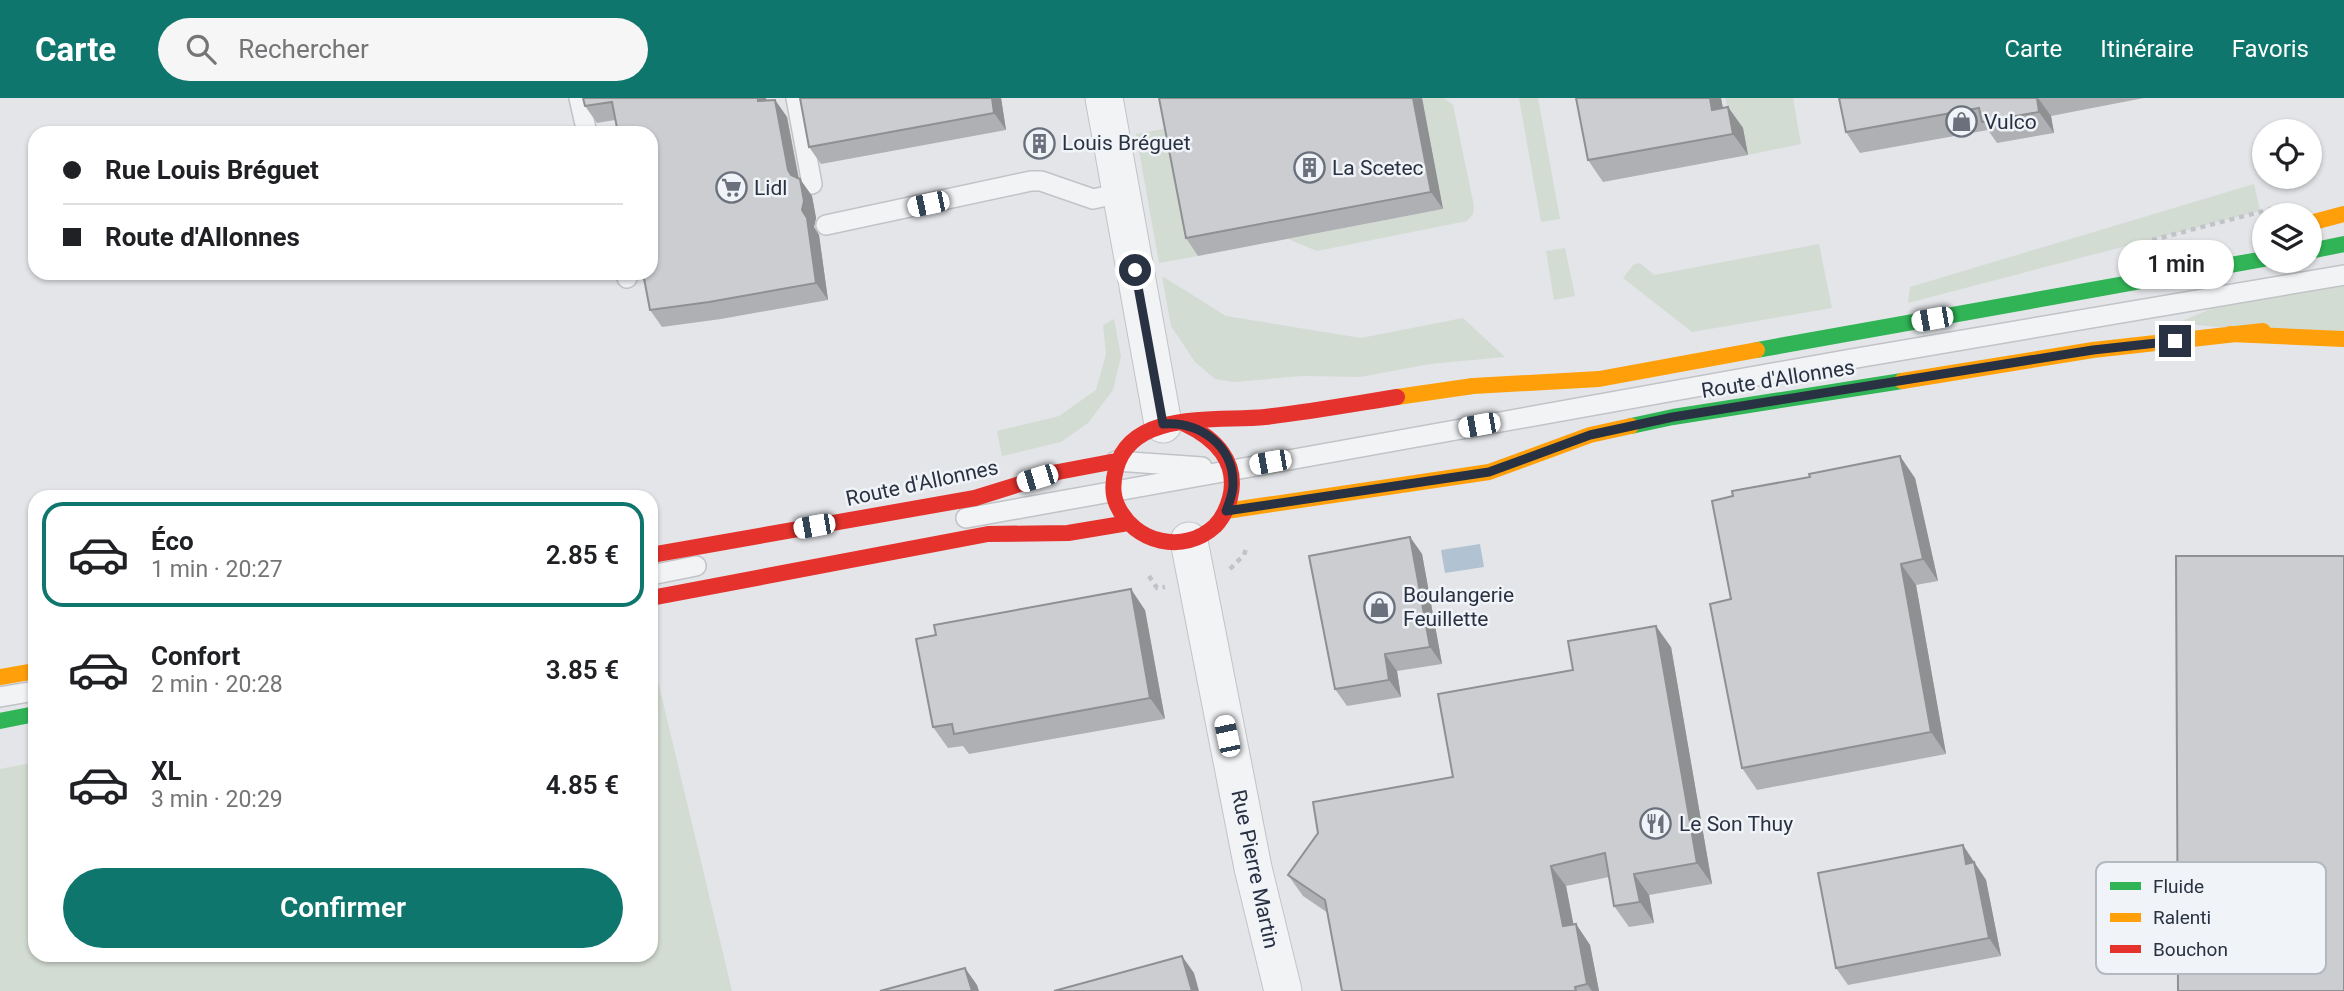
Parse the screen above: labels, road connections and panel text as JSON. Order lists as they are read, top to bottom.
{
  "streets": {
    "main road": ["Route d'Allonnes"],
    "street": ["Rue Pierre Martin"]
  },
  "places": {
    "shop": ["Vulco", "Boulangerie Feuillette"],
    "building": ["Louis Bréguet", "La Scetec"],
    "supermarket": ["Lidl"],
    "restaurant": ["Le Son Thuy"]
  },
  "legend": ["Fluide", "Ralenti", "Bouchon"],
  "page": {
    "header": "Carte",
    "search": "Rechercher",
    "nav": ["Carte", "Itinéraire", "Favoris"],
    "banner": ["Rue Louis Bréguet", "Route d'Allonnes"],
    "bubble": "1 min",
    "list": [
      {
        "name": "Éco",
        "note": "1 min · 20:27",
        "value": "2.85 €"
      },
      {
        "name": "Confort",
        "note": "2 min · 20:28",
        "value": "3.85 €"
      },
      {
        "name": "XL",
        "note": "3 min · 20:29",
        "value": "4.85 €"
      }
    ],
    "buttons": "Confirmer"
  }
}
